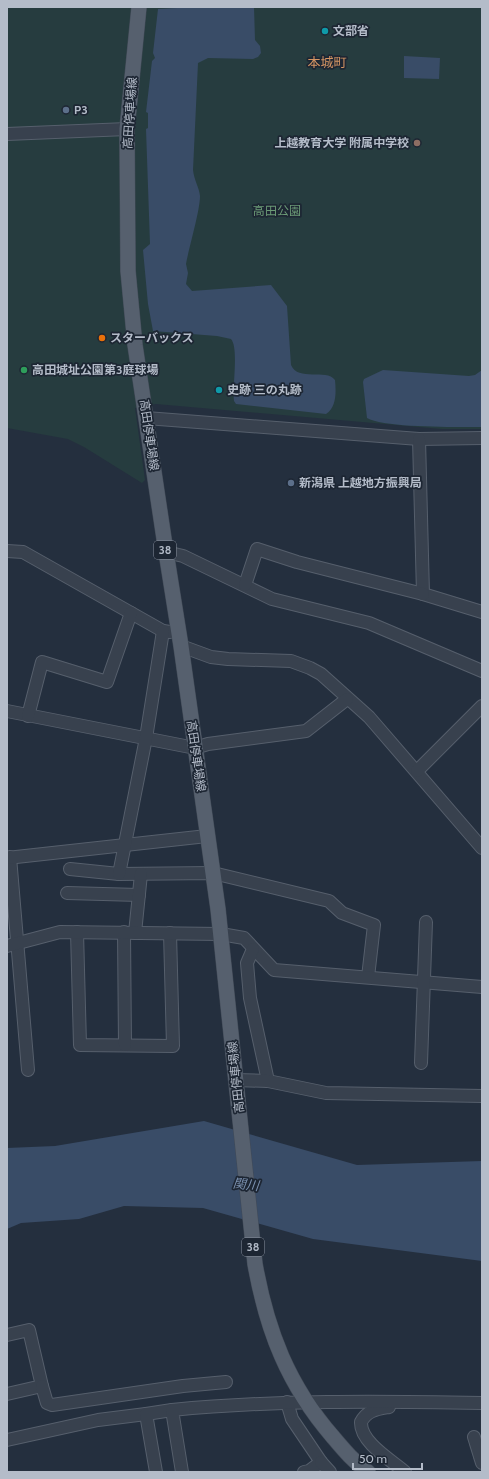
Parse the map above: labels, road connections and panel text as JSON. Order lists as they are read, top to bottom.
{
  "streets": {
    "main road": ["高田停車場線", "38"]
  },
  "districts": ["本城町"],
  "water": ["関川"],
  "parks": ["高田公園"],
  "places": [
    "文部省",
    "P3",
    "上越教育大学 附属中学校",
    "スターバックス",
    "高田城址公園第3庭球場",
    "史跡 三の丸跡",
    "新潟県 上越地方振興局"
  ],
  "scale_bar": "50 m"
}
